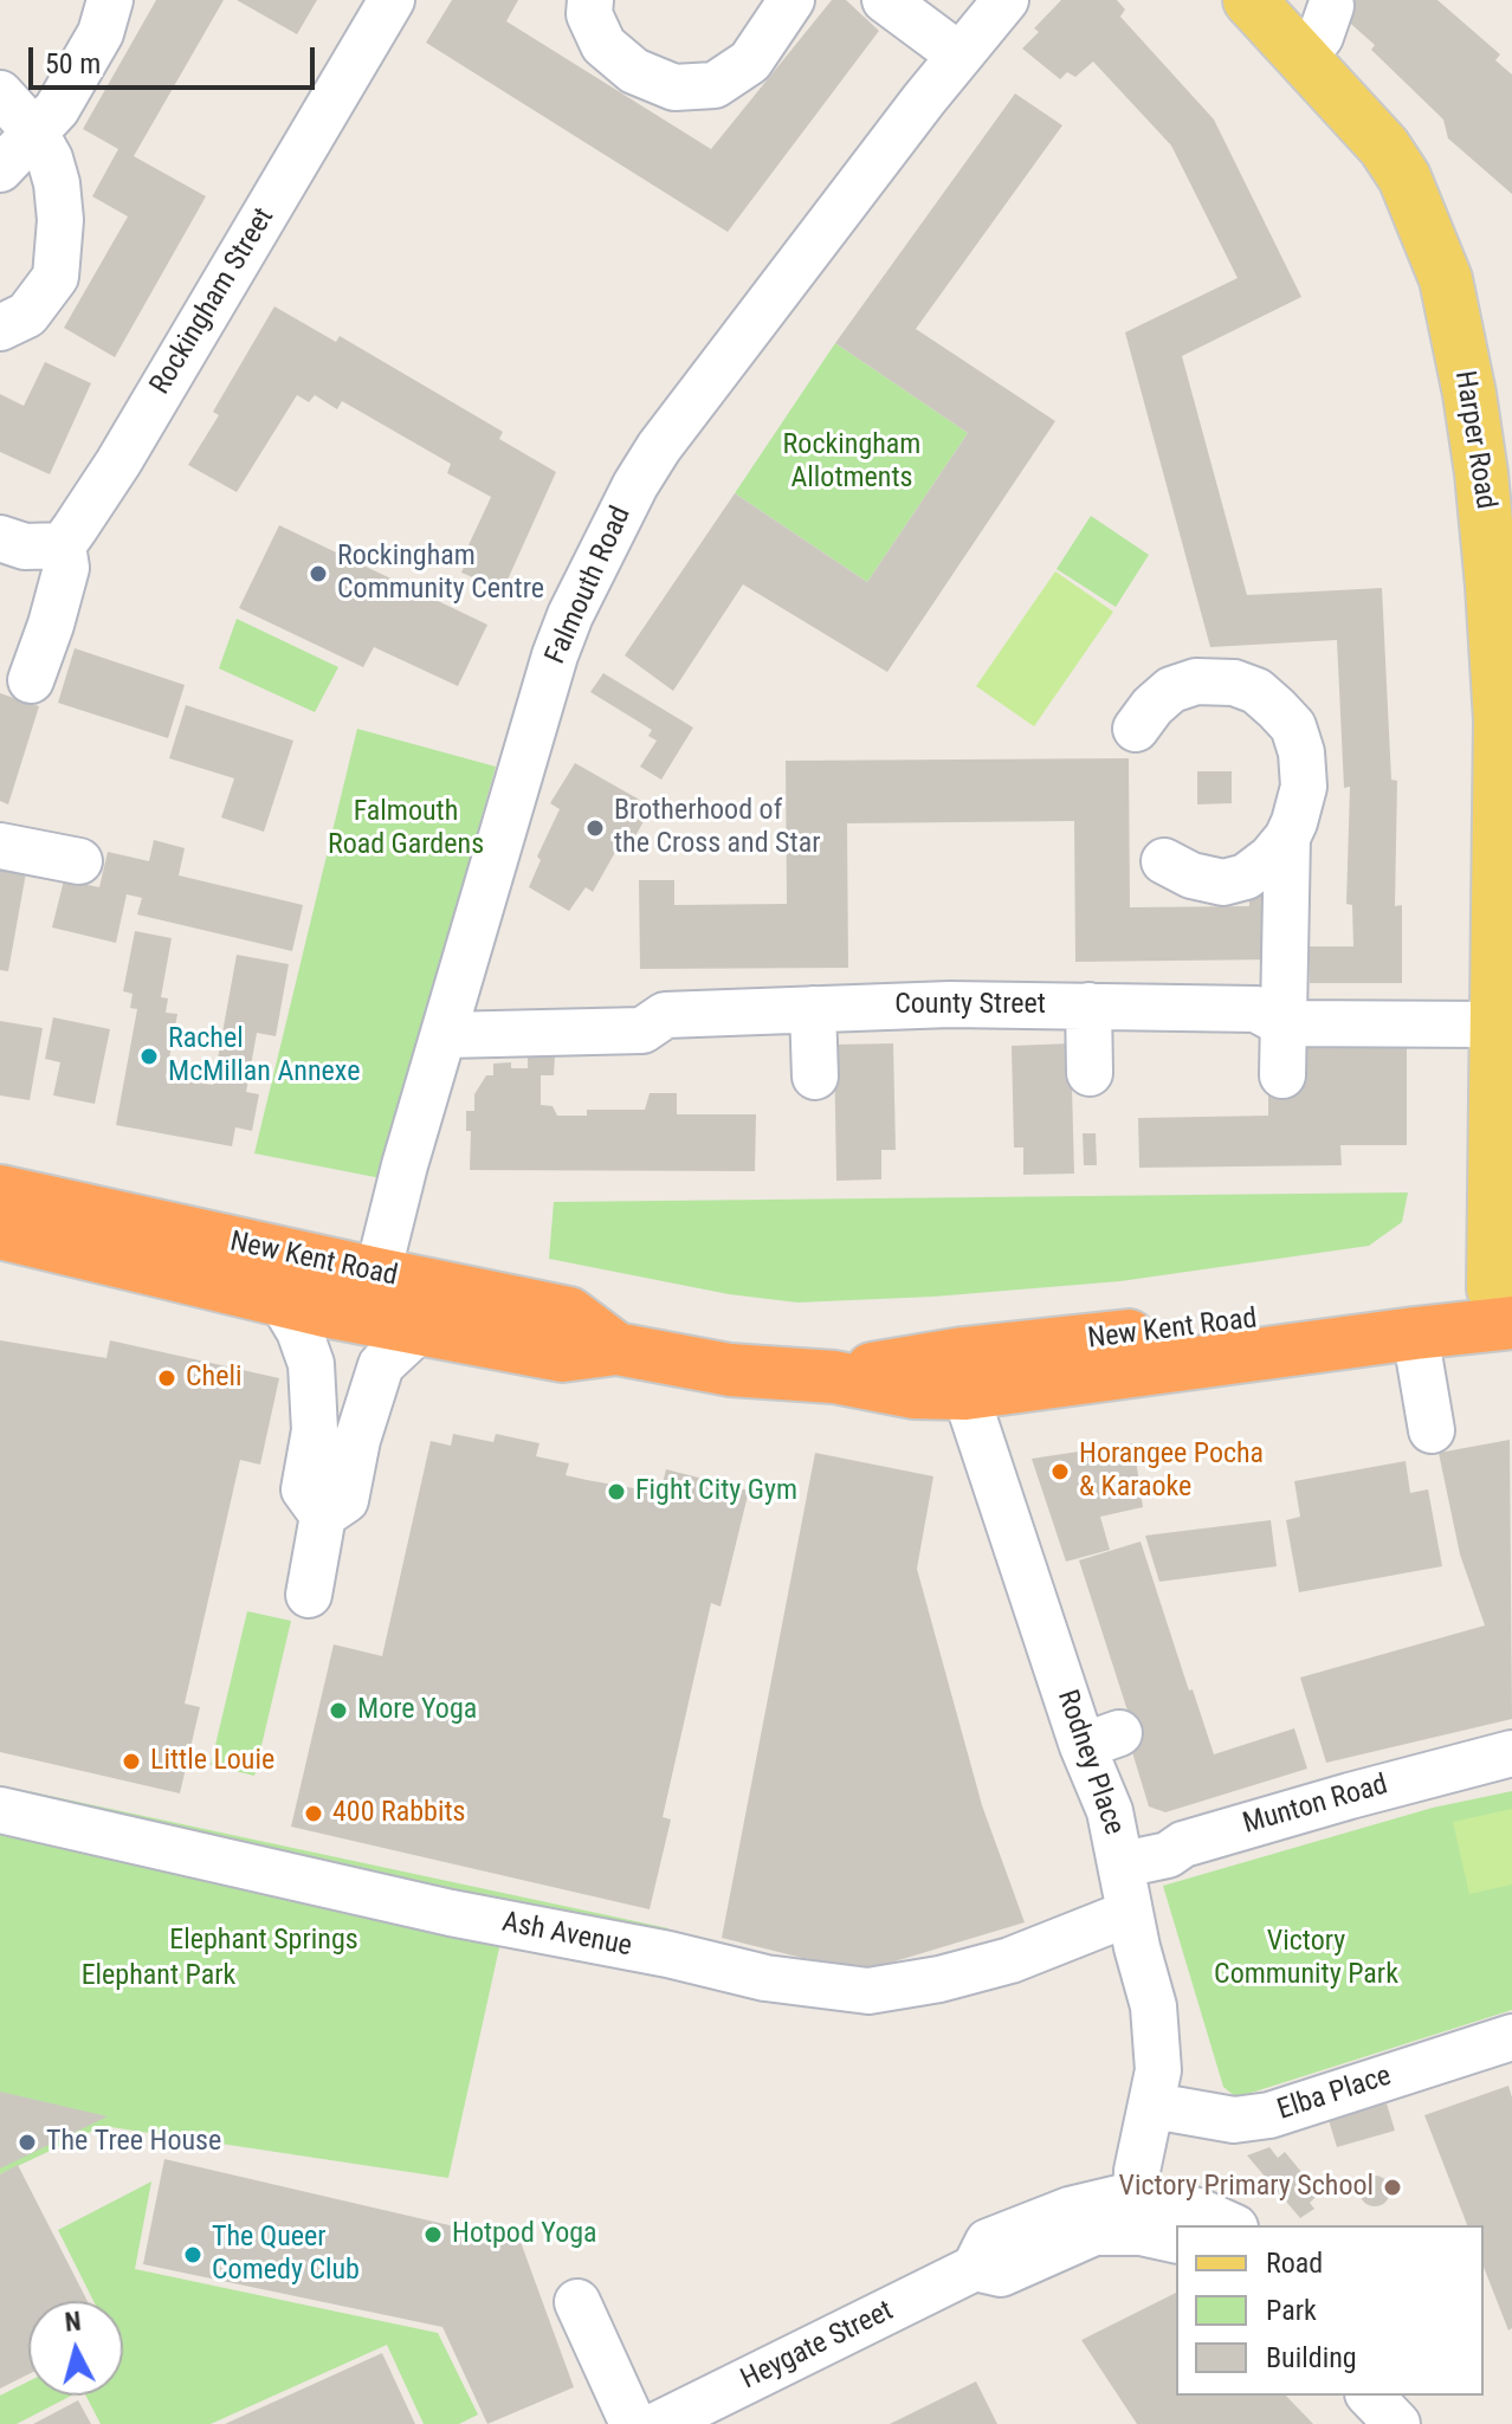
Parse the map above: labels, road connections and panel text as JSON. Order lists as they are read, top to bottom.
{
  "streets": {
    "highway": ["New Kent Road"],
    "main road": ["Harper Road"],
    "street": [
      "Rockingham Street",
      "Falmouth Road",
      "County Street",
      "Rodney Place",
      "Munton Road",
      "Ash Avenue",
      "Elba Place",
      "Heygate Street"
    ]
  },
  "crossings": [
    ["Harper Road", "County Street"],
    ["Harper Road", "New Kent Road"],
    ["Falmouth Road", "County Street"],
    ["Falmouth Road", "New Kent Road"],
    ["New Kent Road", "Rodney Place"],
    ["Rodney Place", "Munton Road"],
    ["Rodney Place", "Ash Avenue"],
    ["Rodney Place", "Elba Place"],
    ["Rodney Place", "Heygate Street"]
  ],
  "parks": [
    "Rockingham Allotments",
    "Falmouth Road Gardens",
    "Elephant Springs",
    "Victory Community Park",
    "Elephant Park"
  ],
  "places": [
    "Rockingham Community Centre",
    "Brotherhood of the Cross and Star",
    "Rachel McMillan Annexe",
    "Cheli",
    "Horangee Pocha & Karaoke",
    "Fight City Gym",
    "More Yoga",
    "Little Louie",
    "400 Rabbits",
    "The Tree House",
    "Victory Primary School",
    "Hotpod Yoga",
    "The Queer Comedy Club"
  ],
  "legend": ["Road", "Park", "Building"],
  "scale_bar": "50 m",
  "north": "top"
}
